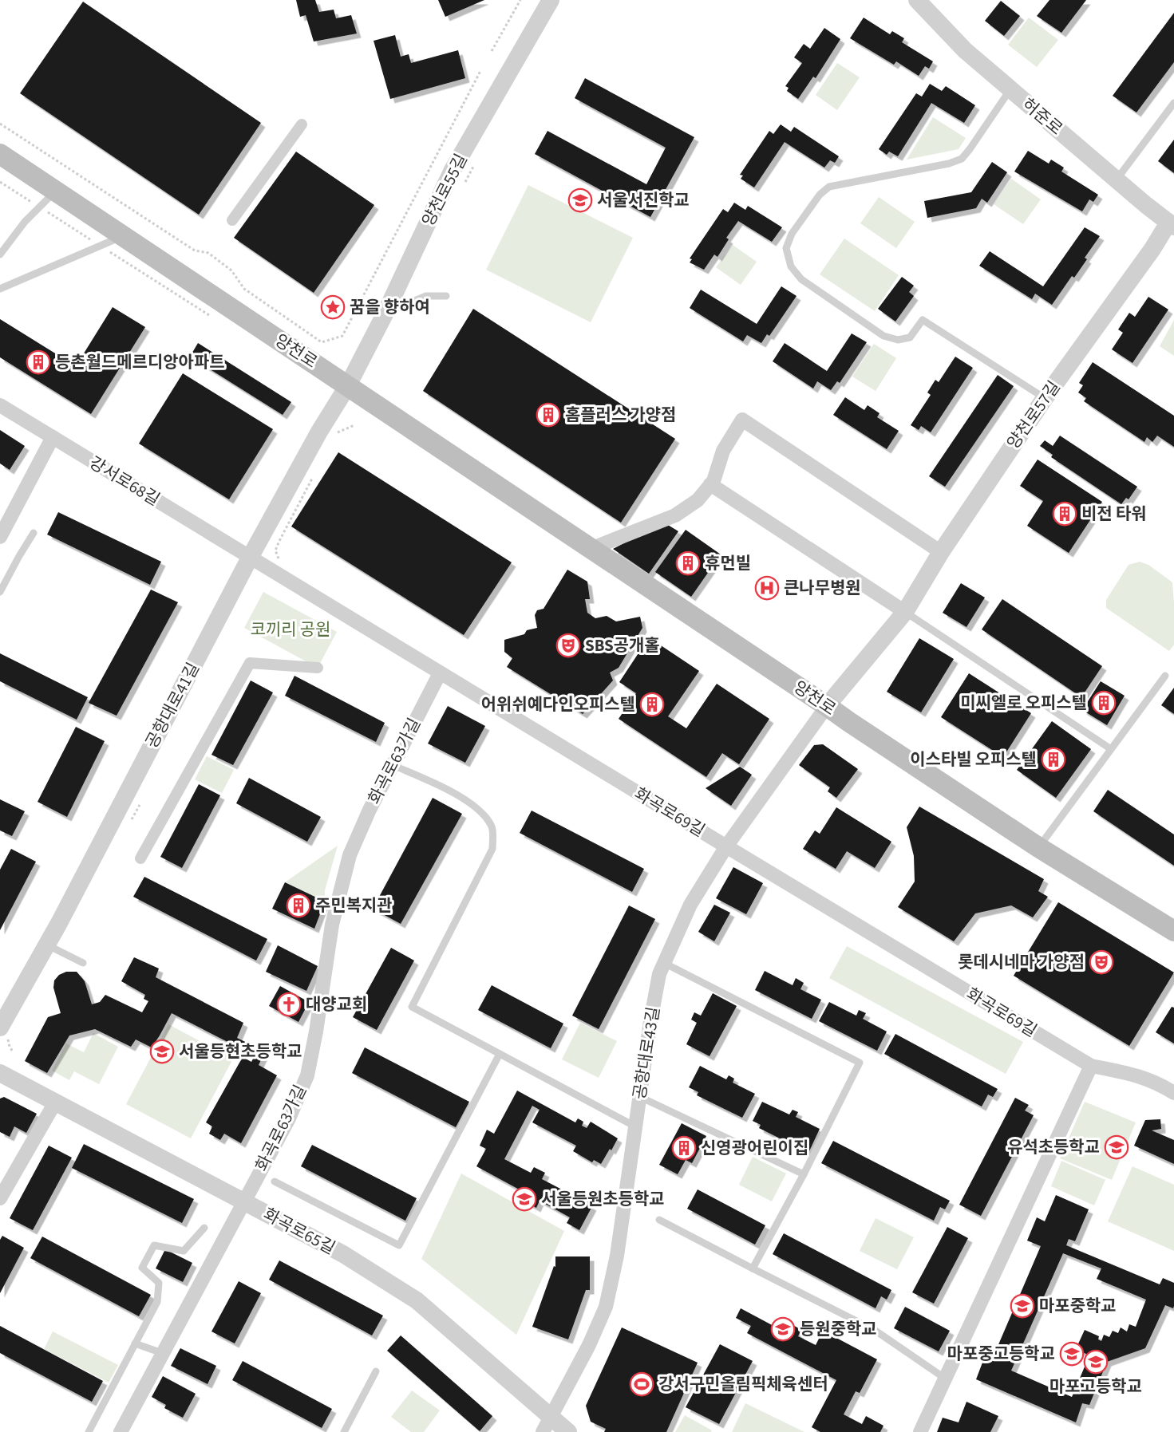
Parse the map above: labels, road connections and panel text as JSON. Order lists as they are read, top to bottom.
{
  "streets": {
    "main road": ["양천로"],
    "street": [
      "허준로",
      "양천로55길",
      "양천로57길",
      "강서로68길",
      "공항대로41길",
      "화곡로63가길",
      "화곡로69길",
      "공항대로43길",
      "화곡로65길"
    ]
  },
  "crossings": [
    ["허준로", "양천로57길"],
    ["양천로55길", "양천로"],
    ["양천로55길", "공항대로41길"],
    ["양천로", "양천로57길"],
    ["양천로", "공항대로41길"],
    ["양천로", "공항대로43길"],
    ["양천로57길", "공항대로43길"],
    ["강서로68길", "공항대로41길"],
    ["강서로68길", "화곡로69길"],
    ["공항대로41길", "화곡로69길"],
    ["화곡로63가길", "화곡로69길"],
    ["화곡로63가길", "화곡로65길"],
    ["화곡로69길", "공항대로43길"],
    ["공항대로43길", "화곡로65길"]
  ],
  "parks": ["코끼리 공원"],
  "places": {
    "school or university": [
      "서울서진학교",
      "서울등현초등학교",
      "유석초등학교",
      "서울등원초등학교",
      "마포중학교",
      "등원중학교",
      "마포중고등학교",
      "마포고등학교"
    ],
    "place": ["꿈을 향하여"],
    "building": [
      "등촌월드메르디앙아파트",
      "홈플러스 가양점",
      "비전 타워",
      "휴먼빌",
      "미씨엘로 오피스텔",
      "어위쉬예다인오피스텔",
      "이스타빌 오피스텔",
      "주민복지관",
      "신영광어린이집"
    ],
    "hospital": ["큰나무병원"],
    "theatre": ["SBS공개홀", "롯데시네마 가양점"],
    "church": ["대양교회"],
    "sports": ["강서구민올림픽체육센터"]
  }
}
